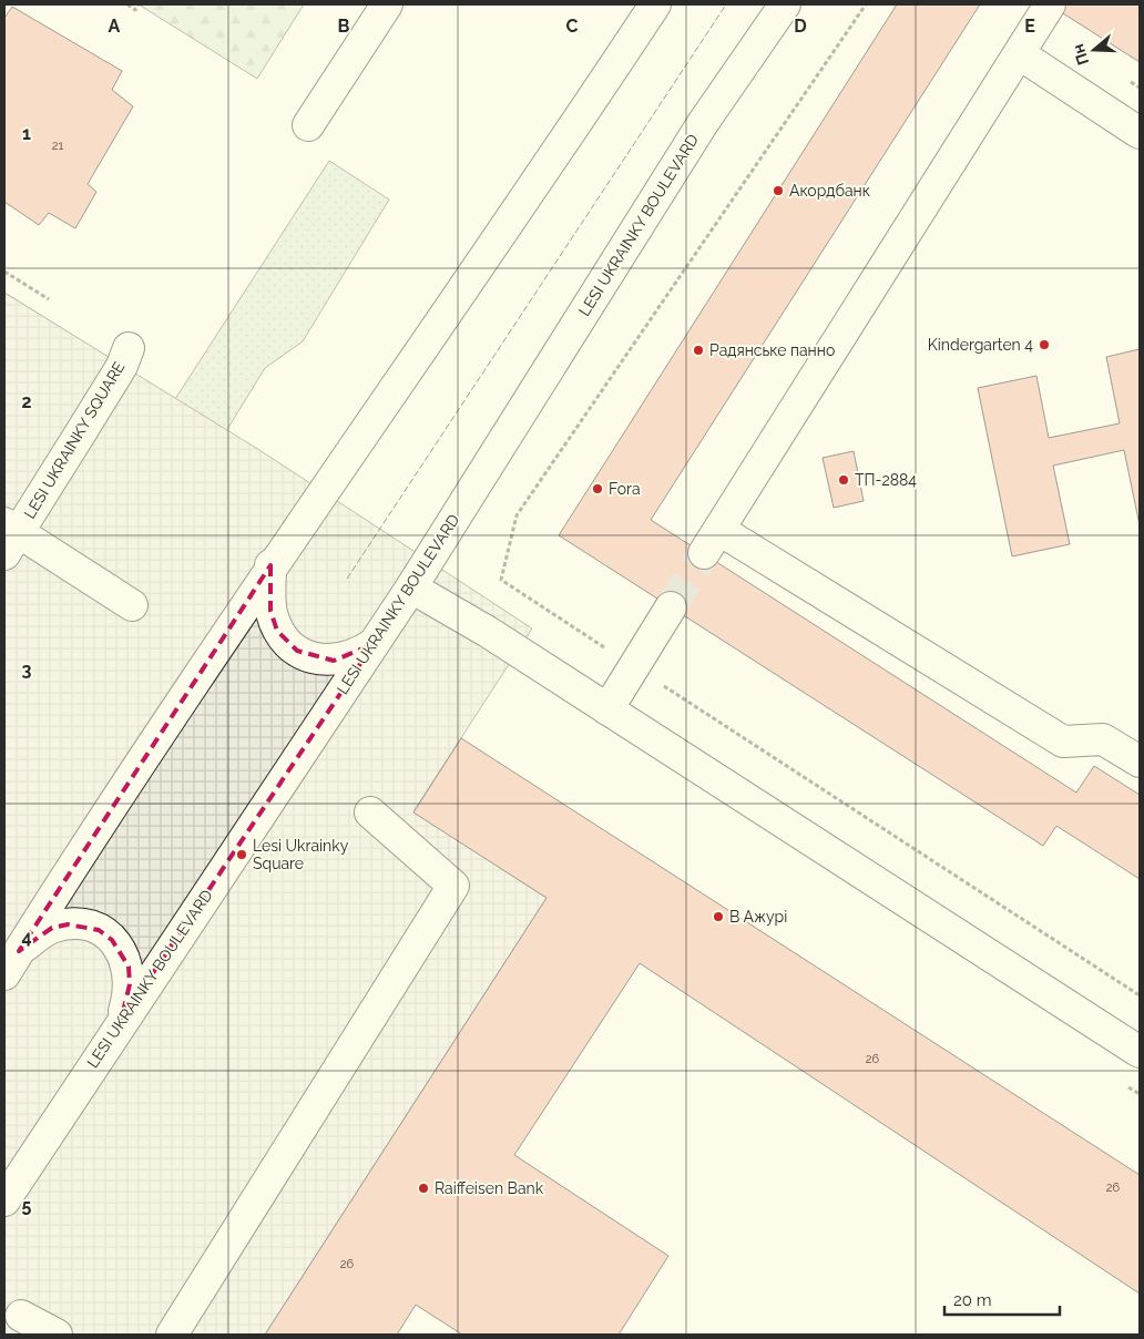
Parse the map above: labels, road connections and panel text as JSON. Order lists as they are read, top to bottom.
{
  "streets": {
    "main road": ["LESI UKRAINKY BOULEVARD", "LESI UKRAINKY SQUARE"]
  },
  "places": [
    "Акордбанк",
    "Kindergarten 4",
    "Радянське панно",
    "ТП-2884",
    "Fora",
    "Lesi Ukrainky Square",
    "В Ажурі",
    "Raiffeisen Bank"
  ],
  "house_numbers": [
    "21",
    "26",
    "26",
    "26"
  ],
  "scale_bar": "20 m",
  "north": "left",
  "grid": {
    "columns": [
      "A",
      "B",
      "C",
      "D",
      "E"
    ],
    "rows": [
      "1",
      "2",
      "3",
      "4",
      "5"
    ]
  }
}
